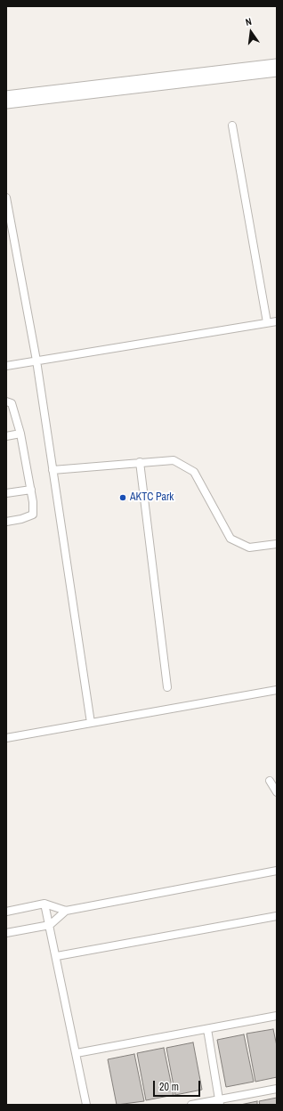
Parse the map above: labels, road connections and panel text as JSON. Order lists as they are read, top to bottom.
{
  "places": ["AKTC Park"],
  "scale_bar": "20 m",
  "north": "top"
}
